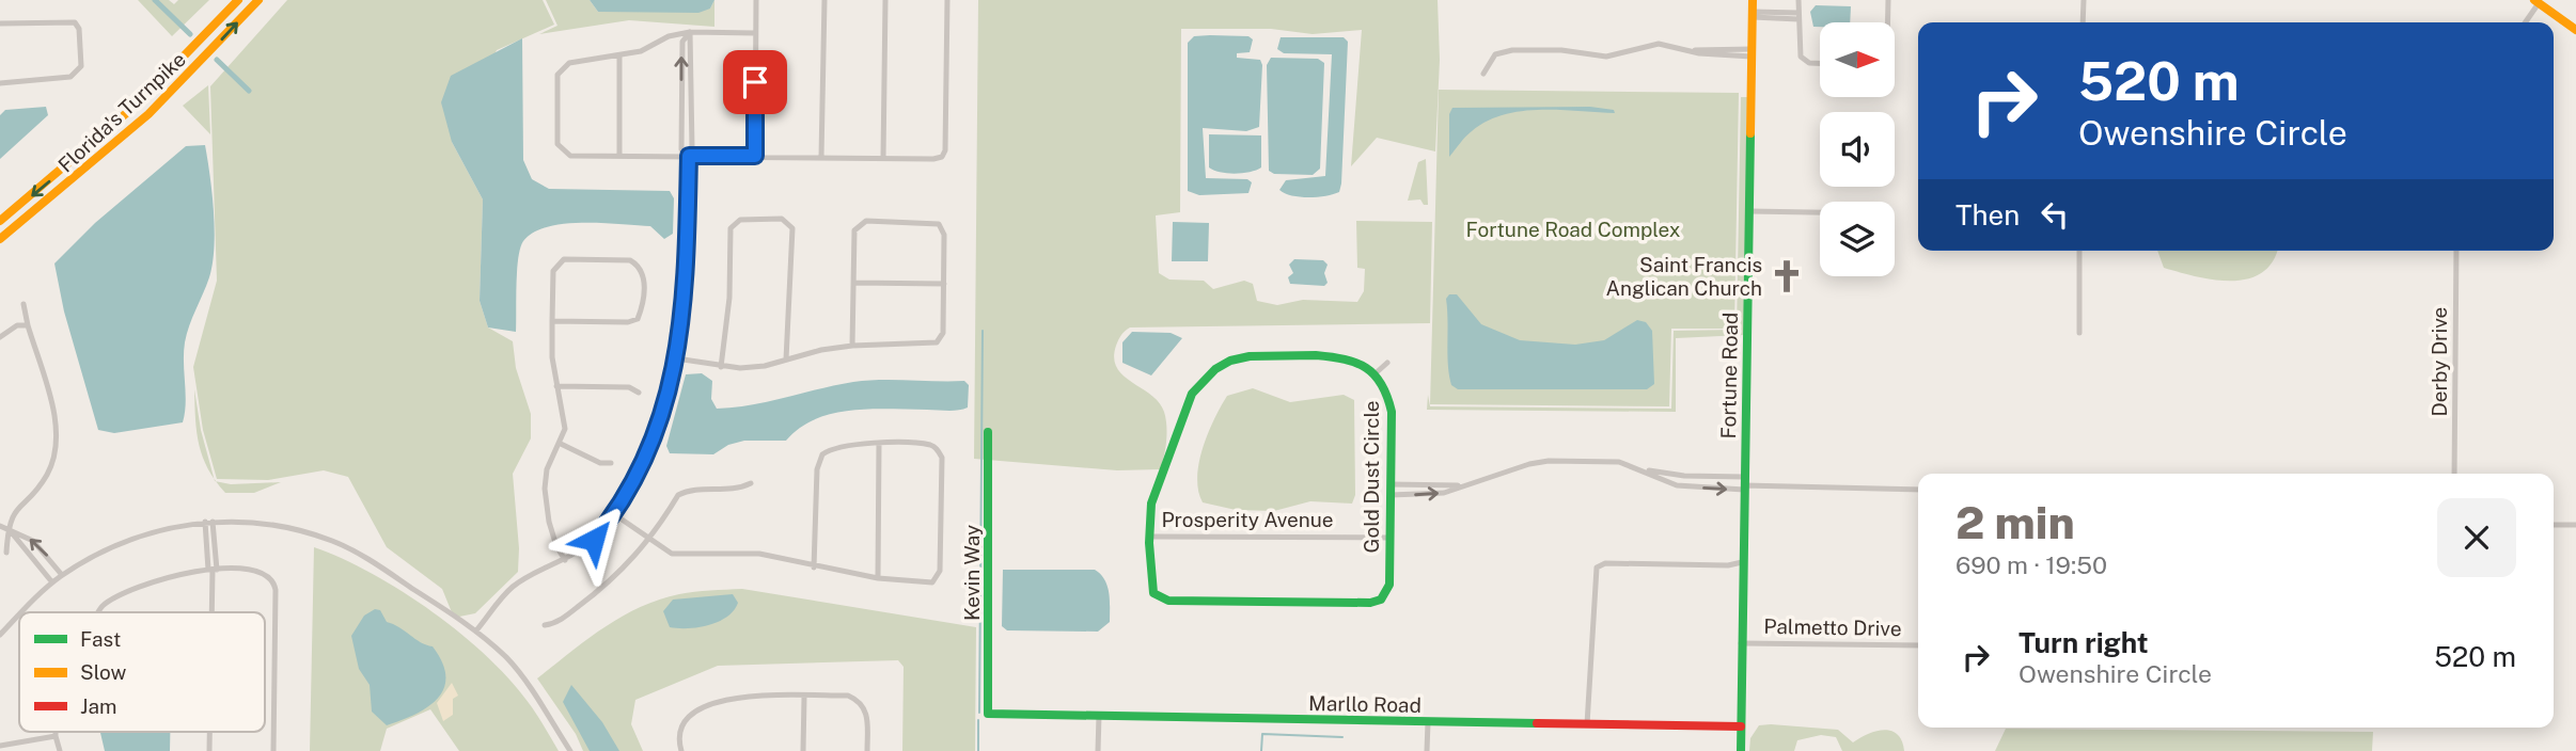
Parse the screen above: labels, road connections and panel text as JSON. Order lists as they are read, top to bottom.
{
  "streets": {
    "main road": [
      "Florida's Turnpike",
      "Fortune Road",
      "Gold Dust Circle",
      "Kevin Way",
      "Marllo Road"
    ],
    "street": ["Derby Drive", "Prosperity Avenue", "Palmetto Drive"]
  },
  "crossings": [
    ["Fortune Road", "Palmetto Drive"],
    ["Fortune Road", "Marllo Road"],
    ["Gold Dust Circle", "Prosperity Avenue"],
    ["Kevin Way", "Marllo Road"]
  ],
  "parks": ["Fortune Road Complex"],
  "places": {
    "church": ["Saint Francis Anglican Church"]
  },
  "legend": ["Fast", "Slow", "Jam"],
  "north": "right",
  "page": {
    "turn": ["520 m", "Owenshire Circle"],
    "then": "Then",
    "heading": ["2 min", "690 m · 19:50"],
    "list": [
      {
        "name": "Turn right",
        "note": "Owenshire Circle",
        "value": "520 m"
      }
    ]
  }
}
